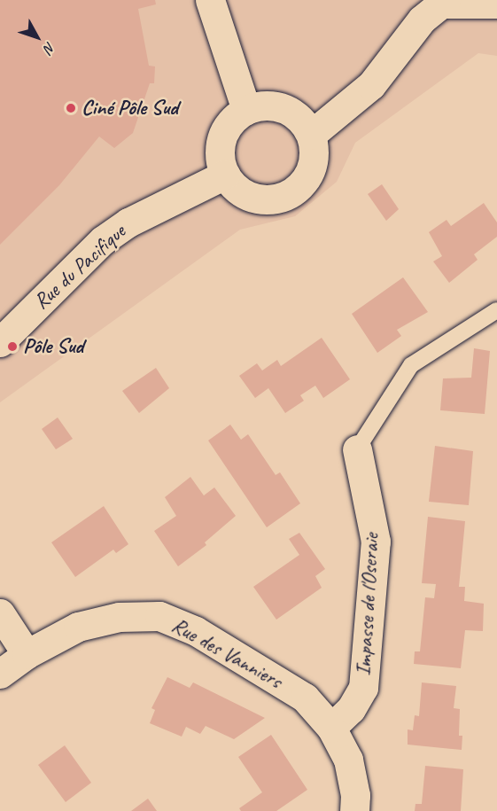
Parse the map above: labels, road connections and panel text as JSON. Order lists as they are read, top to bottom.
{
  "streets": {
    "street": ["Rue du Pacifique", "Impasse de l'Oseraie", "Rue des Vanniers"]
  },
  "crossings": [
    ["Impasse de l'Oseraie", "Rue des Vanniers"]
  ],
  "places": ["Ciné Pôle Sud", "Pôle Sud"],
  "north": "bottom right"
}
